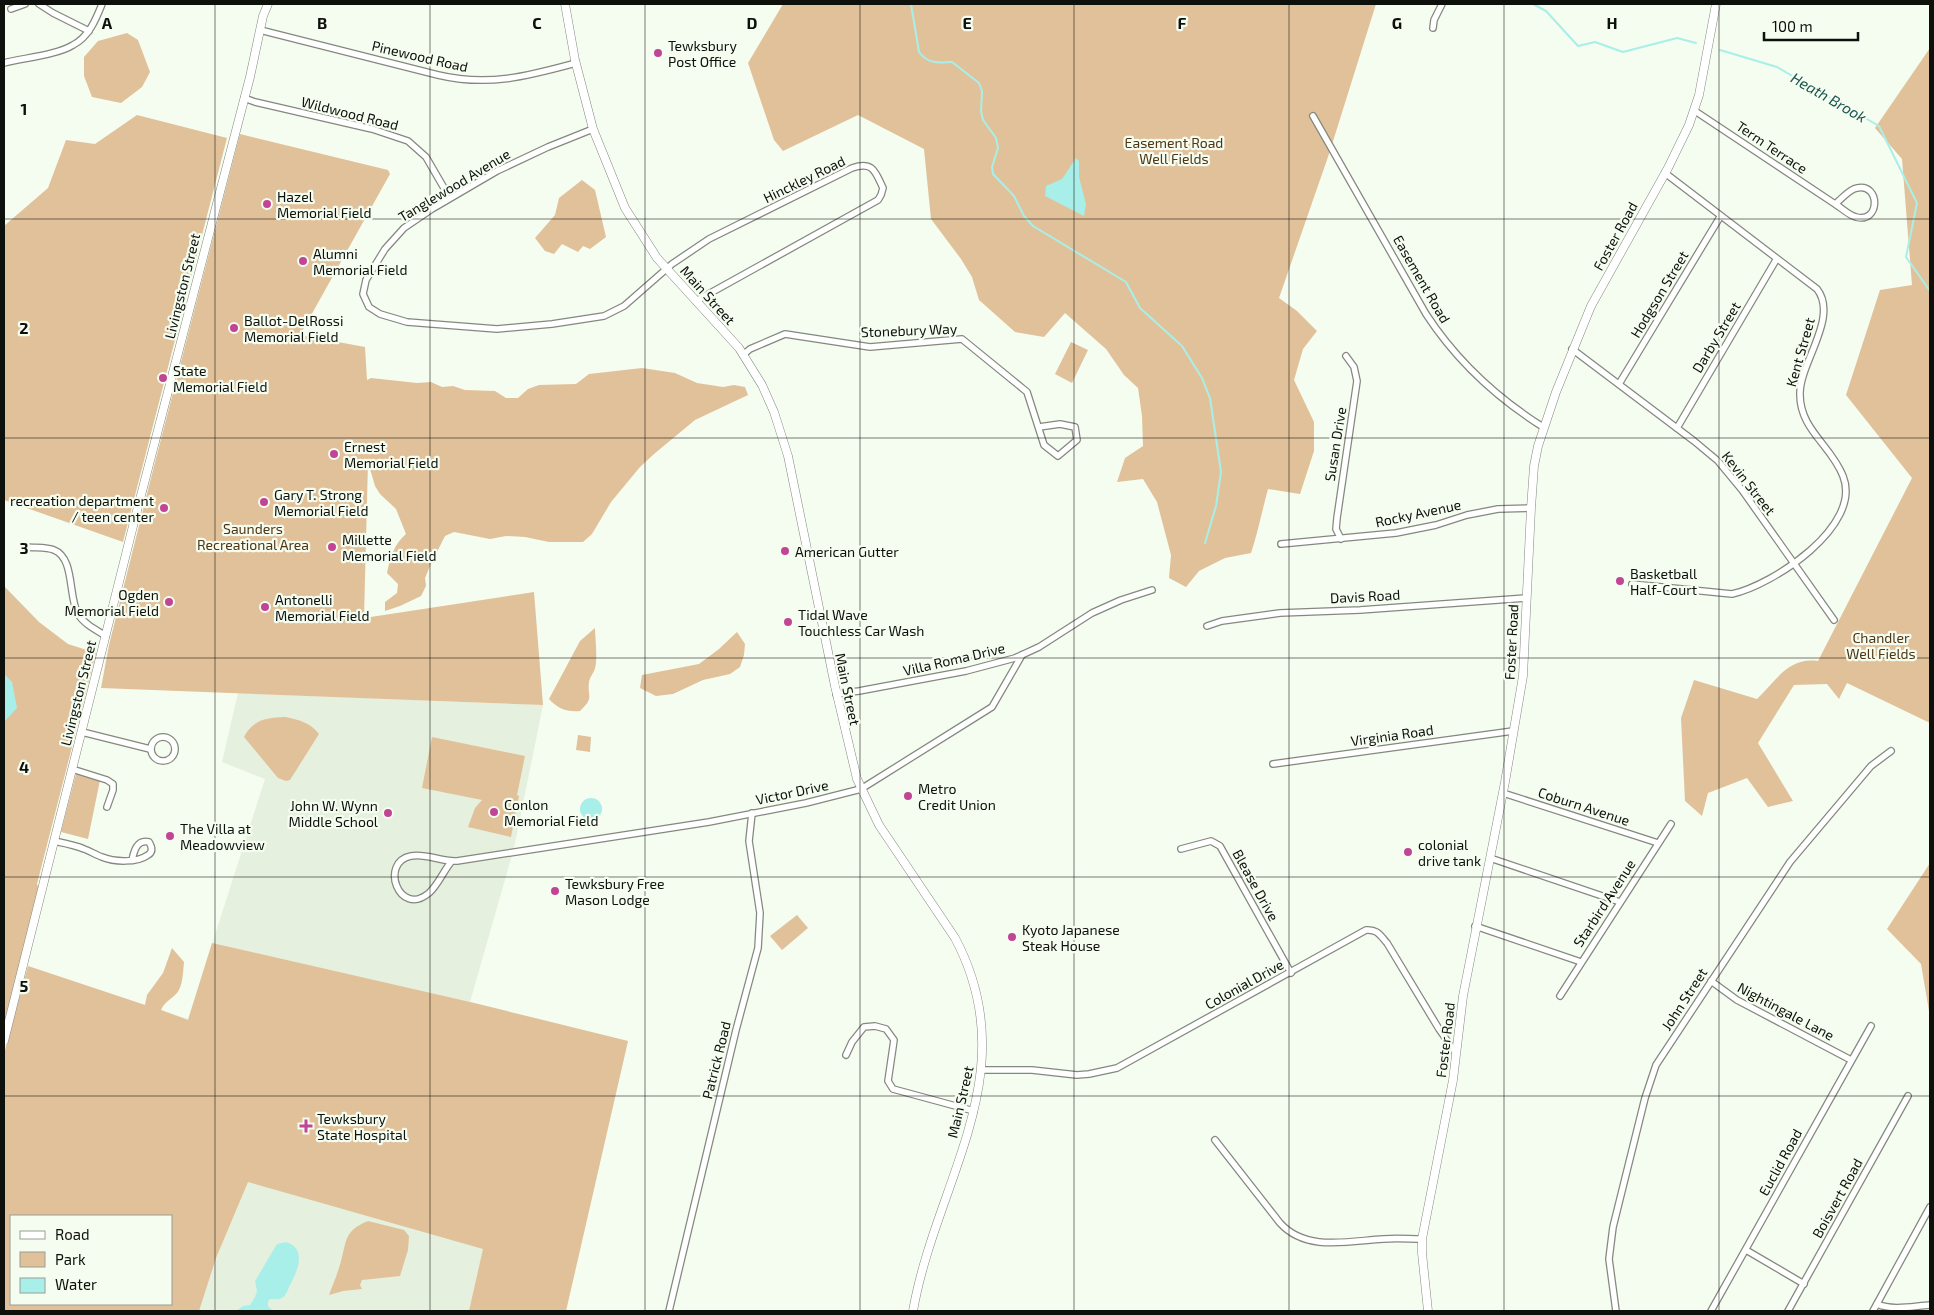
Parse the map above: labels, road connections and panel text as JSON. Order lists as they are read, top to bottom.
{
  "streets": {
    "street": [
      "Pinewood Road",
      "Wildwood Road",
      "Term Terrace",
      "Hinckley Road",
      "Tanglewood Avenue",
      "Foster Road",
      "Easement Road",
      "Livingston Street",
      "Hodgson Street",
      "Main Street",
      "Stonebury Way",
      "Darby Street",
      "Kent Street",
      "Susan Drive",
      "Kevin Street",
      "Rocky Avenue",
      "Davis Road",
      "Villa Roma Drive",
      "Virginia Road",
      "Victor Drive",
      "Coburn Avenue",
      "Blease Drive",
      "Starbird Avenue",
      "Colonial Drive",
      "John Street",
      "Nightingale Lane",
      "Patrick Road",
      "Euclid Road",
      "Boisvert Road"
    ]
  },
  "crossings": [
    ["Pinewood Road", "Livingston Street"],
    ["Pinewood Road", "Main Street"],
    ["Wildwood Road", "Tanglewood Avenue"],
    ["Wildwood Road", "Livingston Street"],
    ["Term Terrace", "Foster Road"],
    ["Hinckley Road", "Tanglewood Avenue"],
    ["Hinckley Road", "Main Street"],
    ["Tanglewood Avenue", "Main Street"],
    ["Foster Road", "Easement Road"],
    ["Foster Road", "Kent Street"],
    ["Foster Road", "Kevin Street"],
    ["Foster Road", "Rocky Avenue"],
    ["Foster Road", "Davis Road"],
    ["Foster Road", "Virginia Road"],
    ["Foster Road", "Coburn Avenue"],
    ["Foster Road", "Colonial Drive"],
    ["Hodgson Street", "Kent Street"],
    ["Hodgson Street", "Kevin Street"],
    ["Main Street", "Stonebury Way"],
    ["Main Street", "Villa Roma Drive"],
    ["Main Street", "Victor Drive"],
    ["Main Street", "Colonial Drive"],
    ["Darby Street", "Kent Street"],
    ["Darby Street", "Kevin Street"],
    ["Kent Street", "Kevin Street"],
    ["Susan Drive", "Rocky Avenue"],
    ["Villa Roma Drive", "Victor Drive"],
    ["Victor Drive", "Patrick Road"],
    ["Coburn Avenue", "Starbird Avenue"],
    ["Blease Drive", "Colonial Drive"],
    ["John Street", "Nightingale Lane"],
    ["Nightingale Lane", "Euclid Road"]
  ],
  "water": ["Heath Brook"],
  "parks": ["Easement Road Well Fields", "Saunders Recreational Area", "Chandler Well Fields"],
  "places": {
    "other": [
      "Tewksbury Post Office",
      "Hazel Memorial Field",
      "Alumni Memorial Field",
      "Ballot-DelRossi Memorial Field",
      "State Memorial Field",
      "Ernest Memorial Field",
      "Gary T. Strong Memorial Field",
      "recreation department / teen center",
      "Millette Memorial Field",
      "American Gutter",
      "Basketball Half-Court",
      "Ogden Memorial Field",
      "Antonelli Memorial Field",
      "Tidal Wave Touchless Car Wash",
      "Metro Credit Union",
      "Conlon Memorial Field",
      "John W. Wynn Middle School",
      "The Villa at Meadowview",
      "colonial drive tank",
      "Tewksbury Free Mason Lodge",
      "Kyoto Japanese Steak House"
    ],
    "health": ["Tewksbury State Hospital"]
  },
  "legend": ["Road", "Park", "Water"],
  "scale_bar": "100 m",
  "grid": {
    "columns": [
      "A",
      "B",
      "C",
      "D",
      "E",
      "F",
      "G",
      "H"
    ],
    "rows": [
      "1",
      "2",
      "3",
      "4",
      "5"
    ]
  }
}
